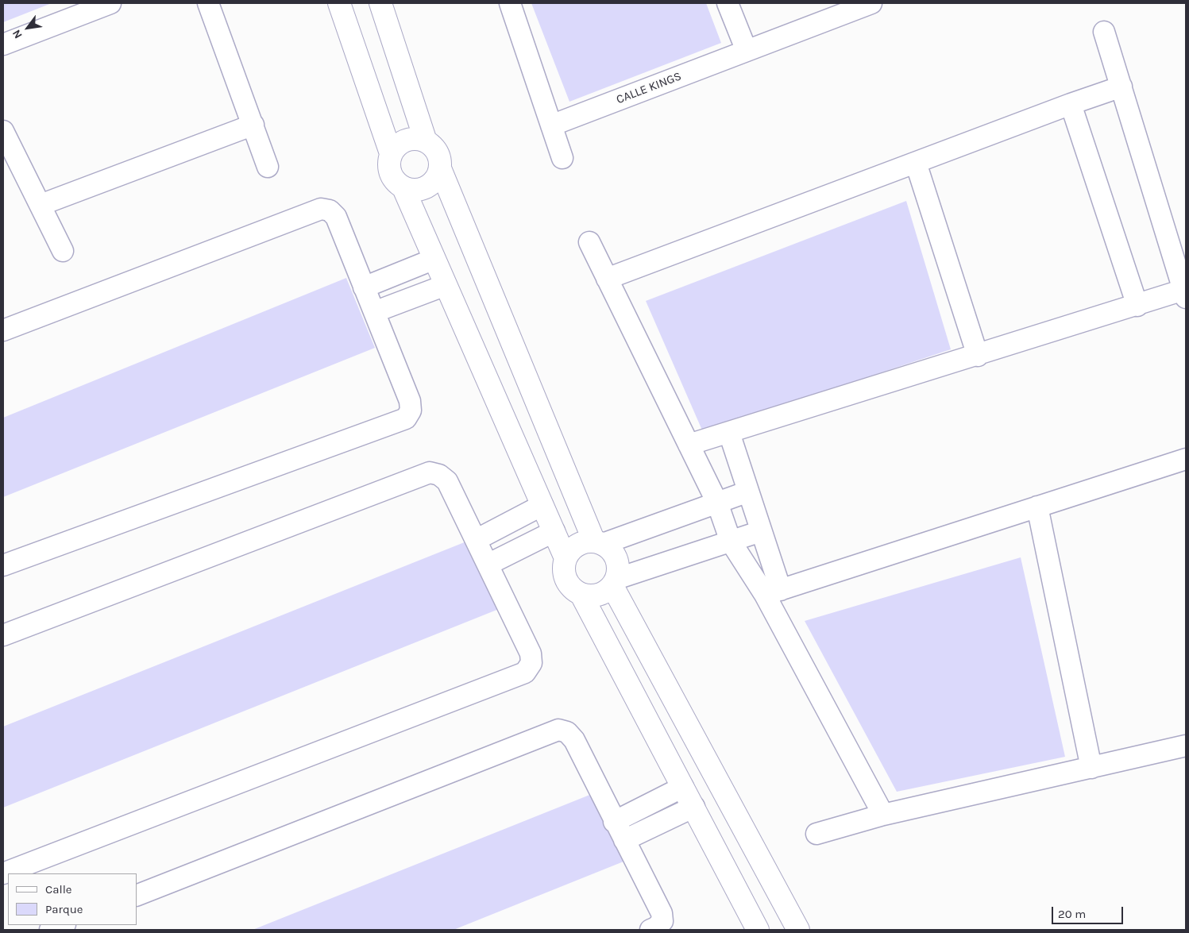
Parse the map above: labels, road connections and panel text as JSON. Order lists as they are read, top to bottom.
{
  "streets": {
    "street": ["CALLE KINGS"]
  },
  "legend": ["Calle", "Parque"],
  "scale_bar": "20 m",
  "north": "bottom left"
}
